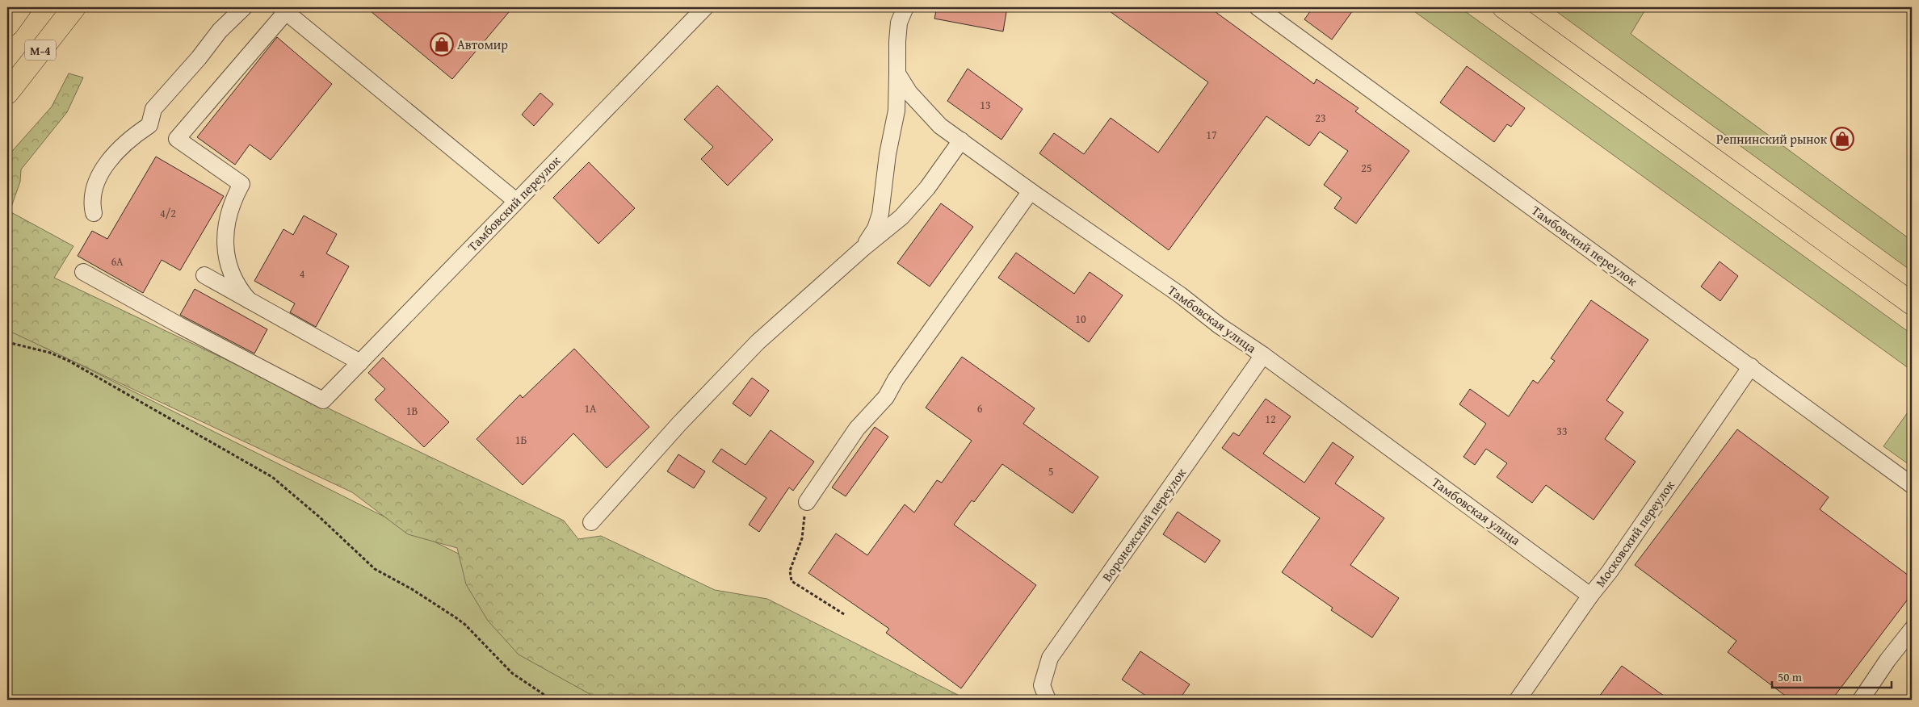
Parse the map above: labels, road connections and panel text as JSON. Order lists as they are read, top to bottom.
{
  "streets": {
    "highway": ["М-4"],
    "street": [
      "Тамбовский переулок",
      "Тамбовская улица",
      "Воронежский переулок",
      "Московский переулок"
    ]
  },
  "crossings": [
    ["Тамбовский переулок", "Московский переулок"],
    ["Тамбовская улица", "Воронежский переулок"],
    ["Тамбовская улица", "Московский переулок"]
  ],
  "places": {
    "shop": ["Автомир", "Репнинский рынок"]
  },
  "house_numbers": [
    "13",
    "23",
    "17",
    "25",
    "4/2",
    "6А",
    "4",
    "10",
    "1А",
    "6",
    "1В",
    "12",
    "33",
    "1Б",
    "5"
  ],
  "scale_bar": "50 m"
}
